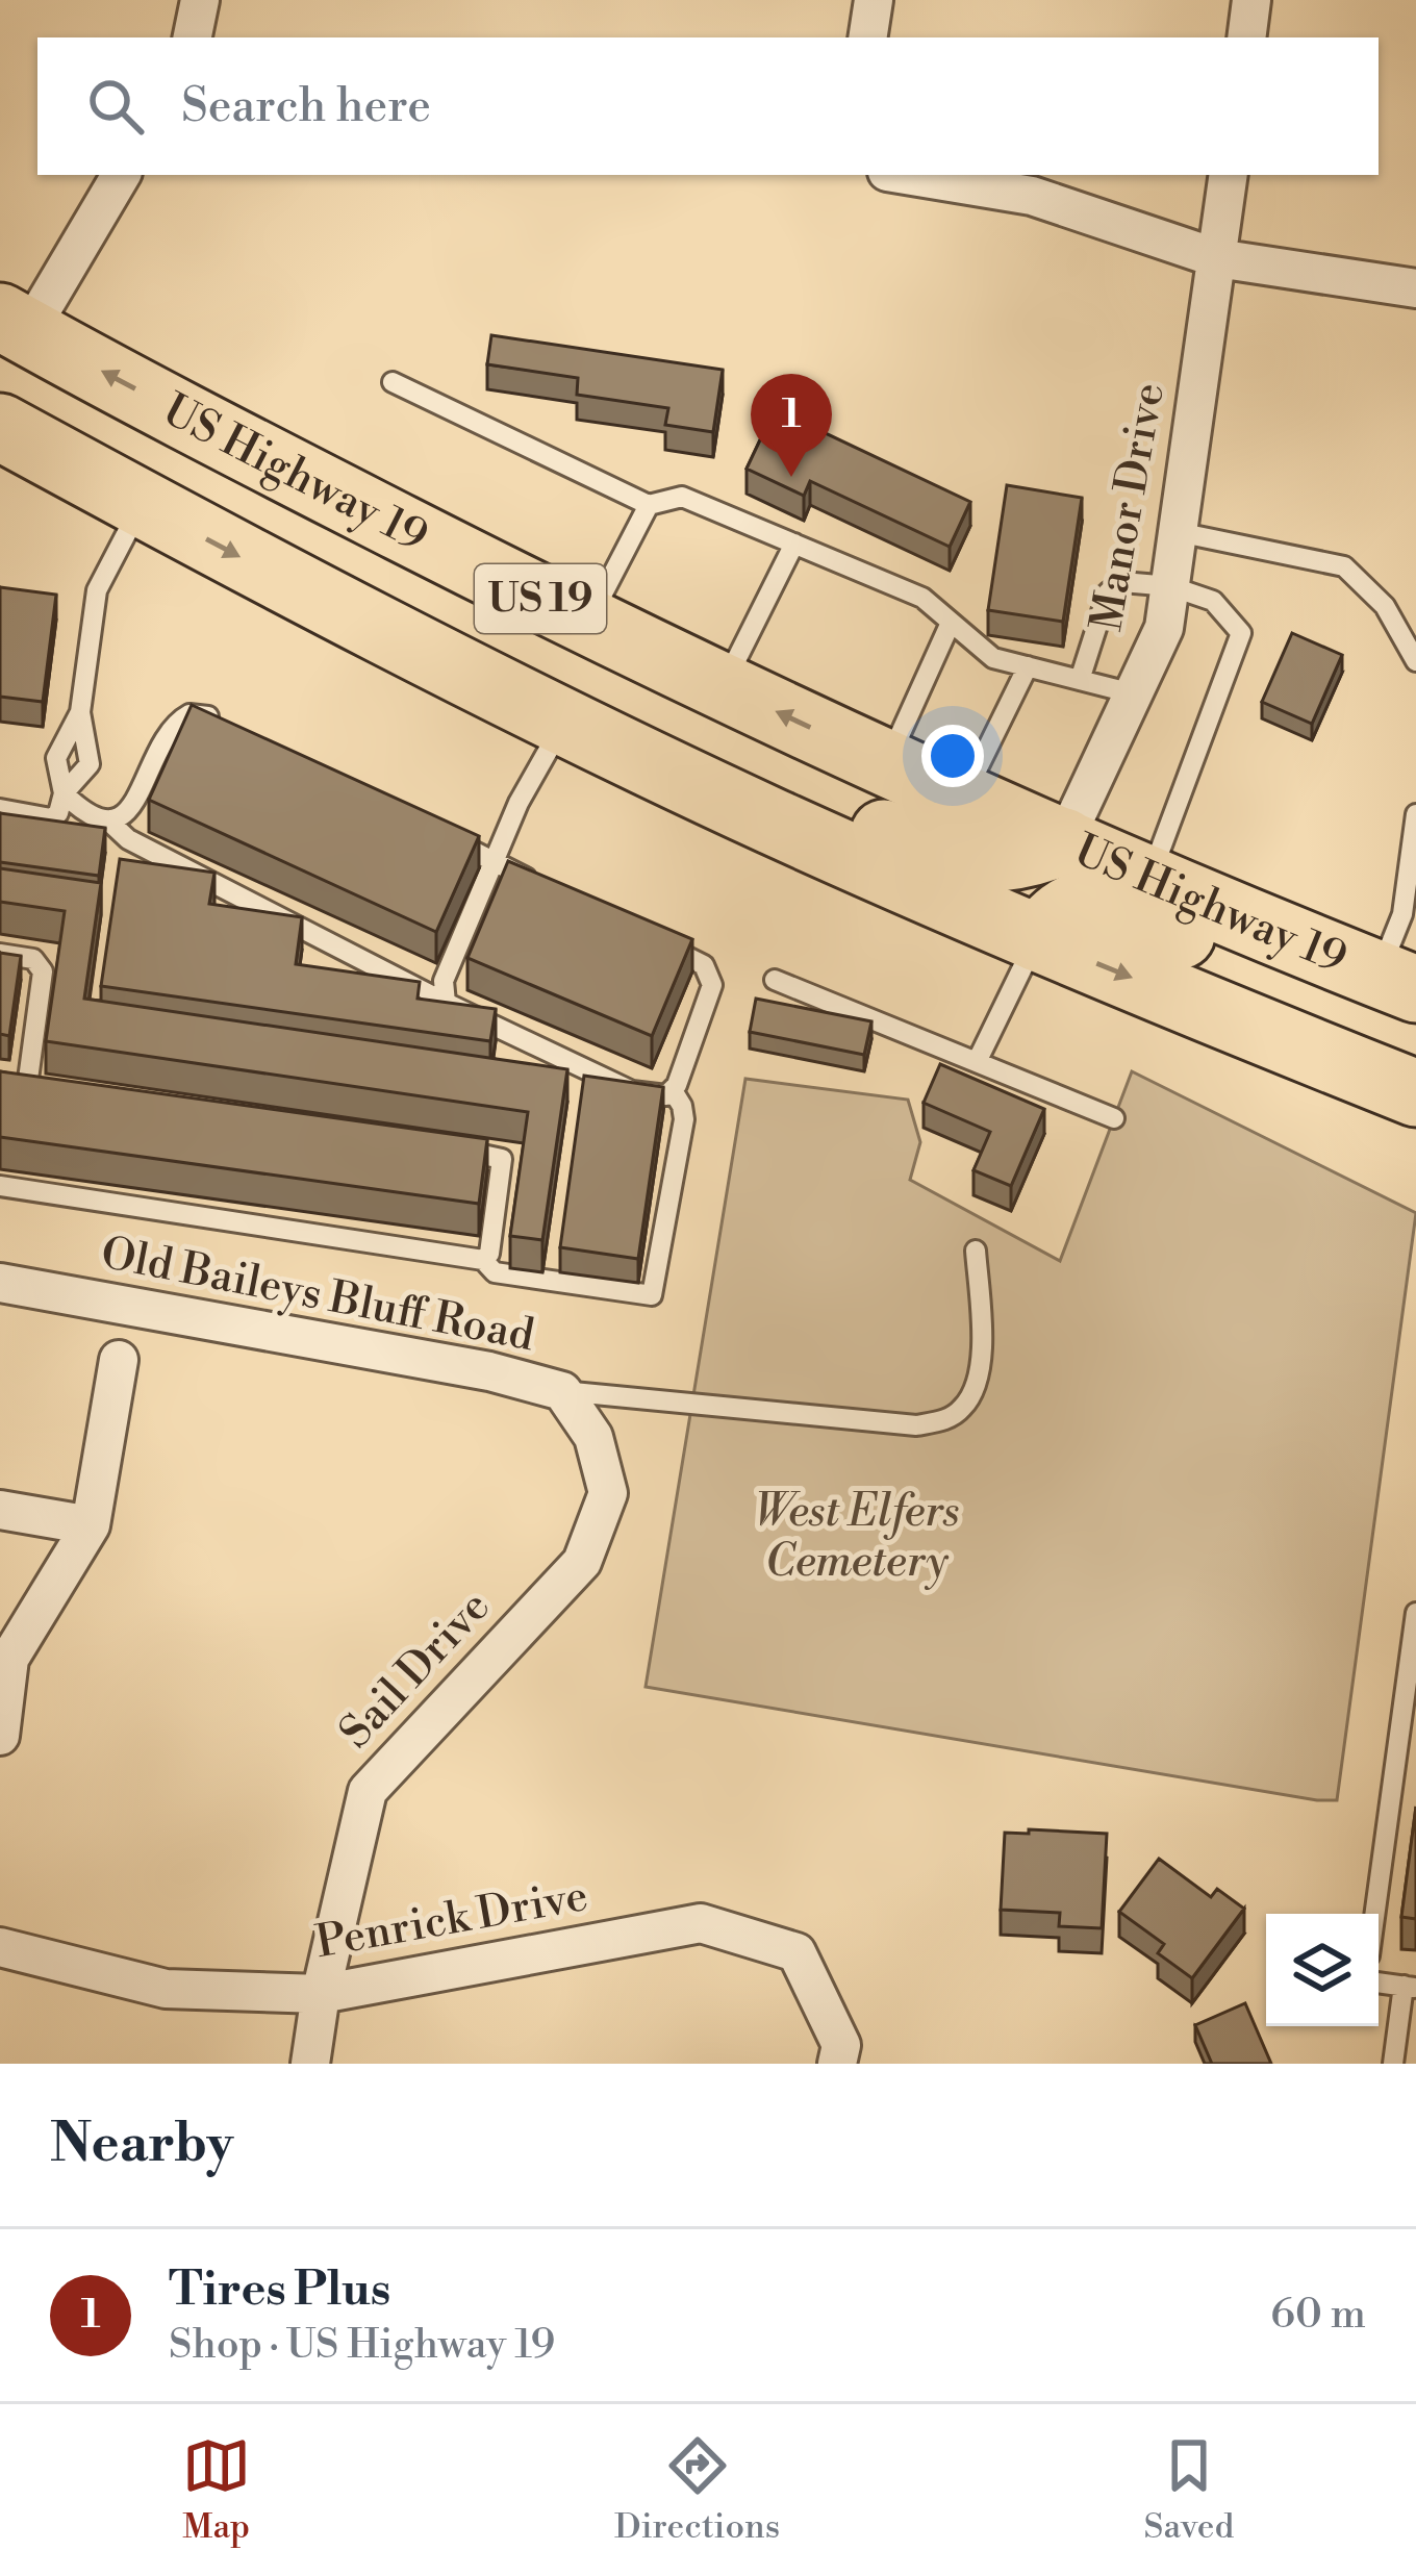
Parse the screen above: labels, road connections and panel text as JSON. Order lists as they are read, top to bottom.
{
  "streets": {
    "highway": ["US Highway 19", "US 19"],
    "street": [
      "Manor Drive",
      "Old Baileys Bluff Road",
      "Sail Drive",
      "Penrick Drive"
    ]
  },
  "crossings": [
    ["US Highway 19", "Manor Drive"],
    ["Old Baileys Bluff Road", "Sail Drive"],
    ["Sail Drive", "Penrick Drive"]
  ],
  "parks": ["West Elfers Cemetery"],
  "page": {
    "search": "Search here",
    "pins": "1",
    "heading": "Nearby",
    "list": [
      {
        "mark": "1",
        "name": "Tires Plus",
        "note": "Shop · US Highway 19",
        "value": "60 m"
      }
    ],
    "nav": ["Map", "Directions", "Saved"]
  }
}
